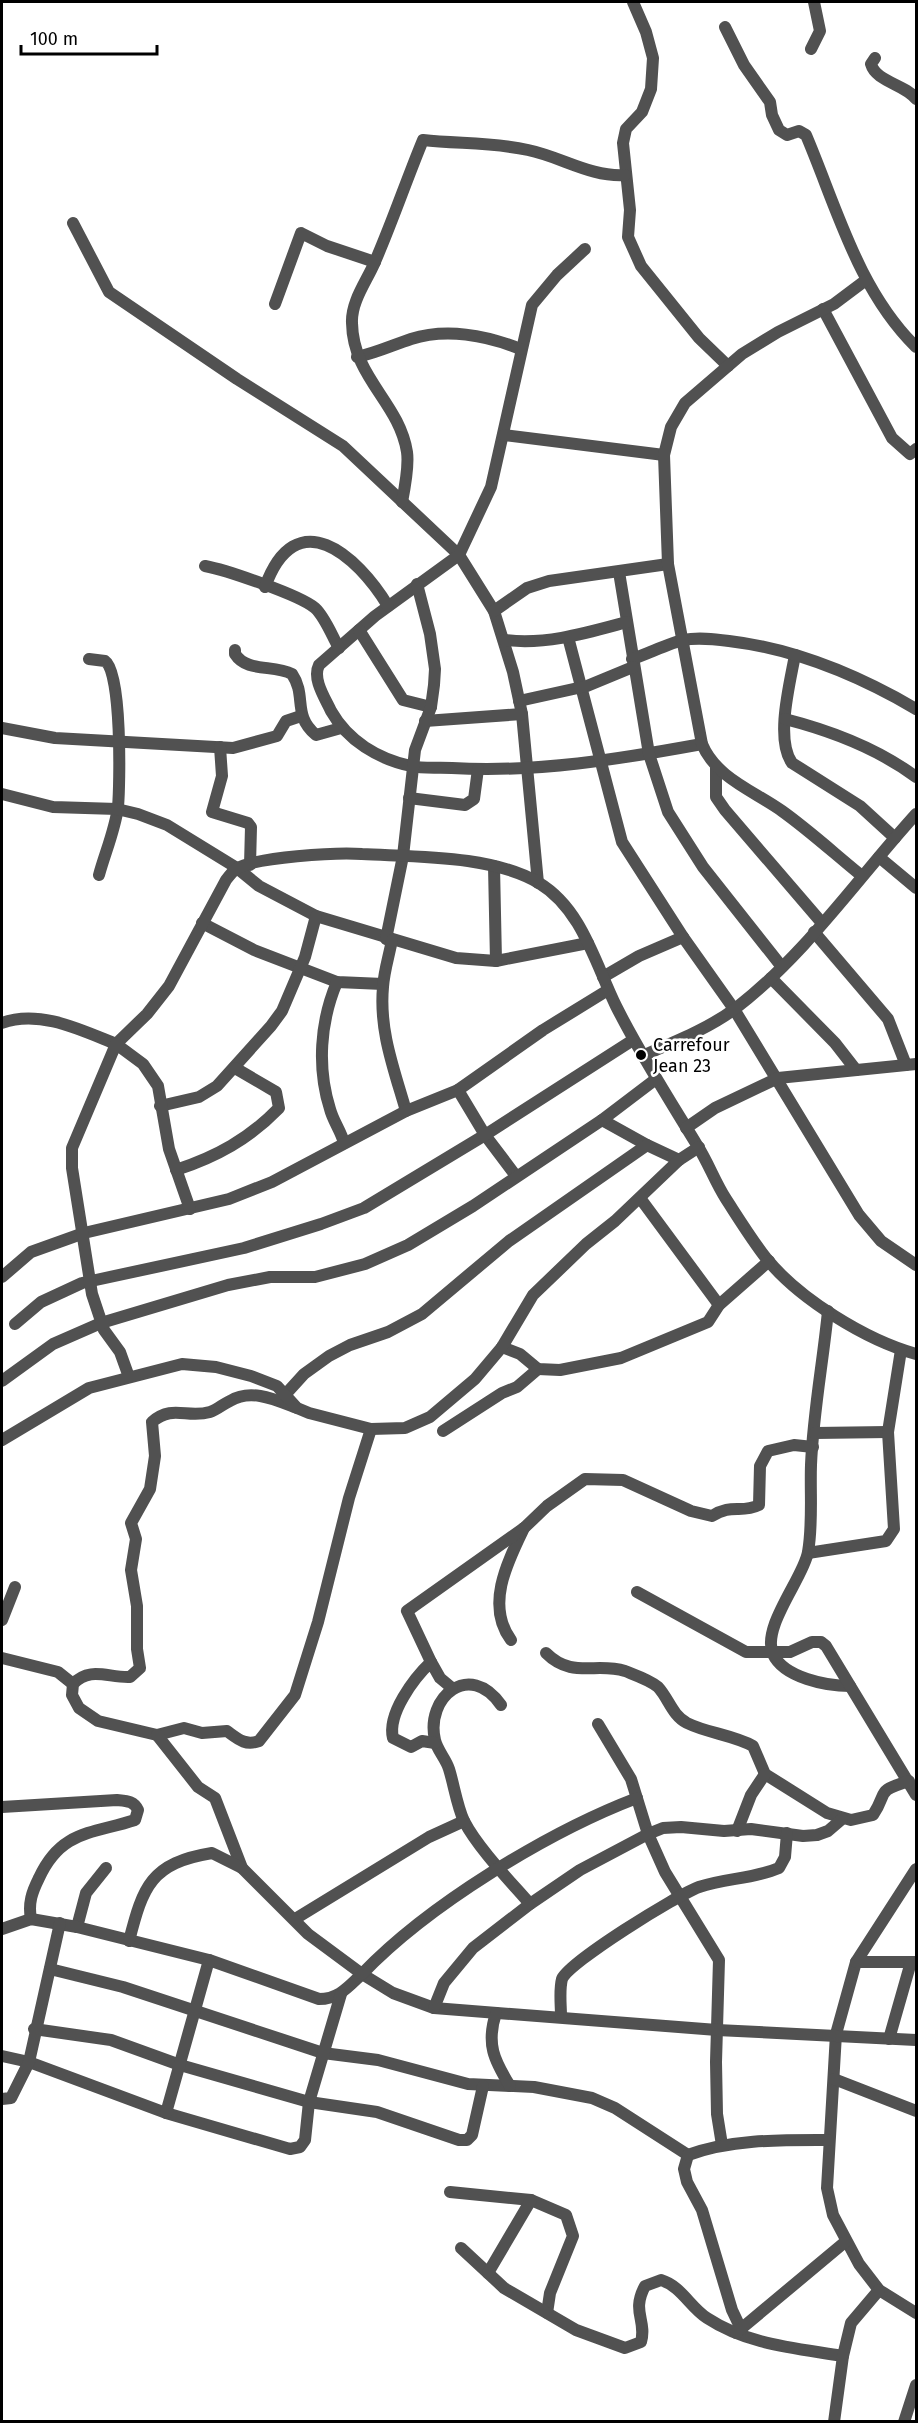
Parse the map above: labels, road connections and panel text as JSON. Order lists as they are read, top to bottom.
{
  "places": ["Carrefour Jean 23"],
  "scale_bar": "100 m"
}
